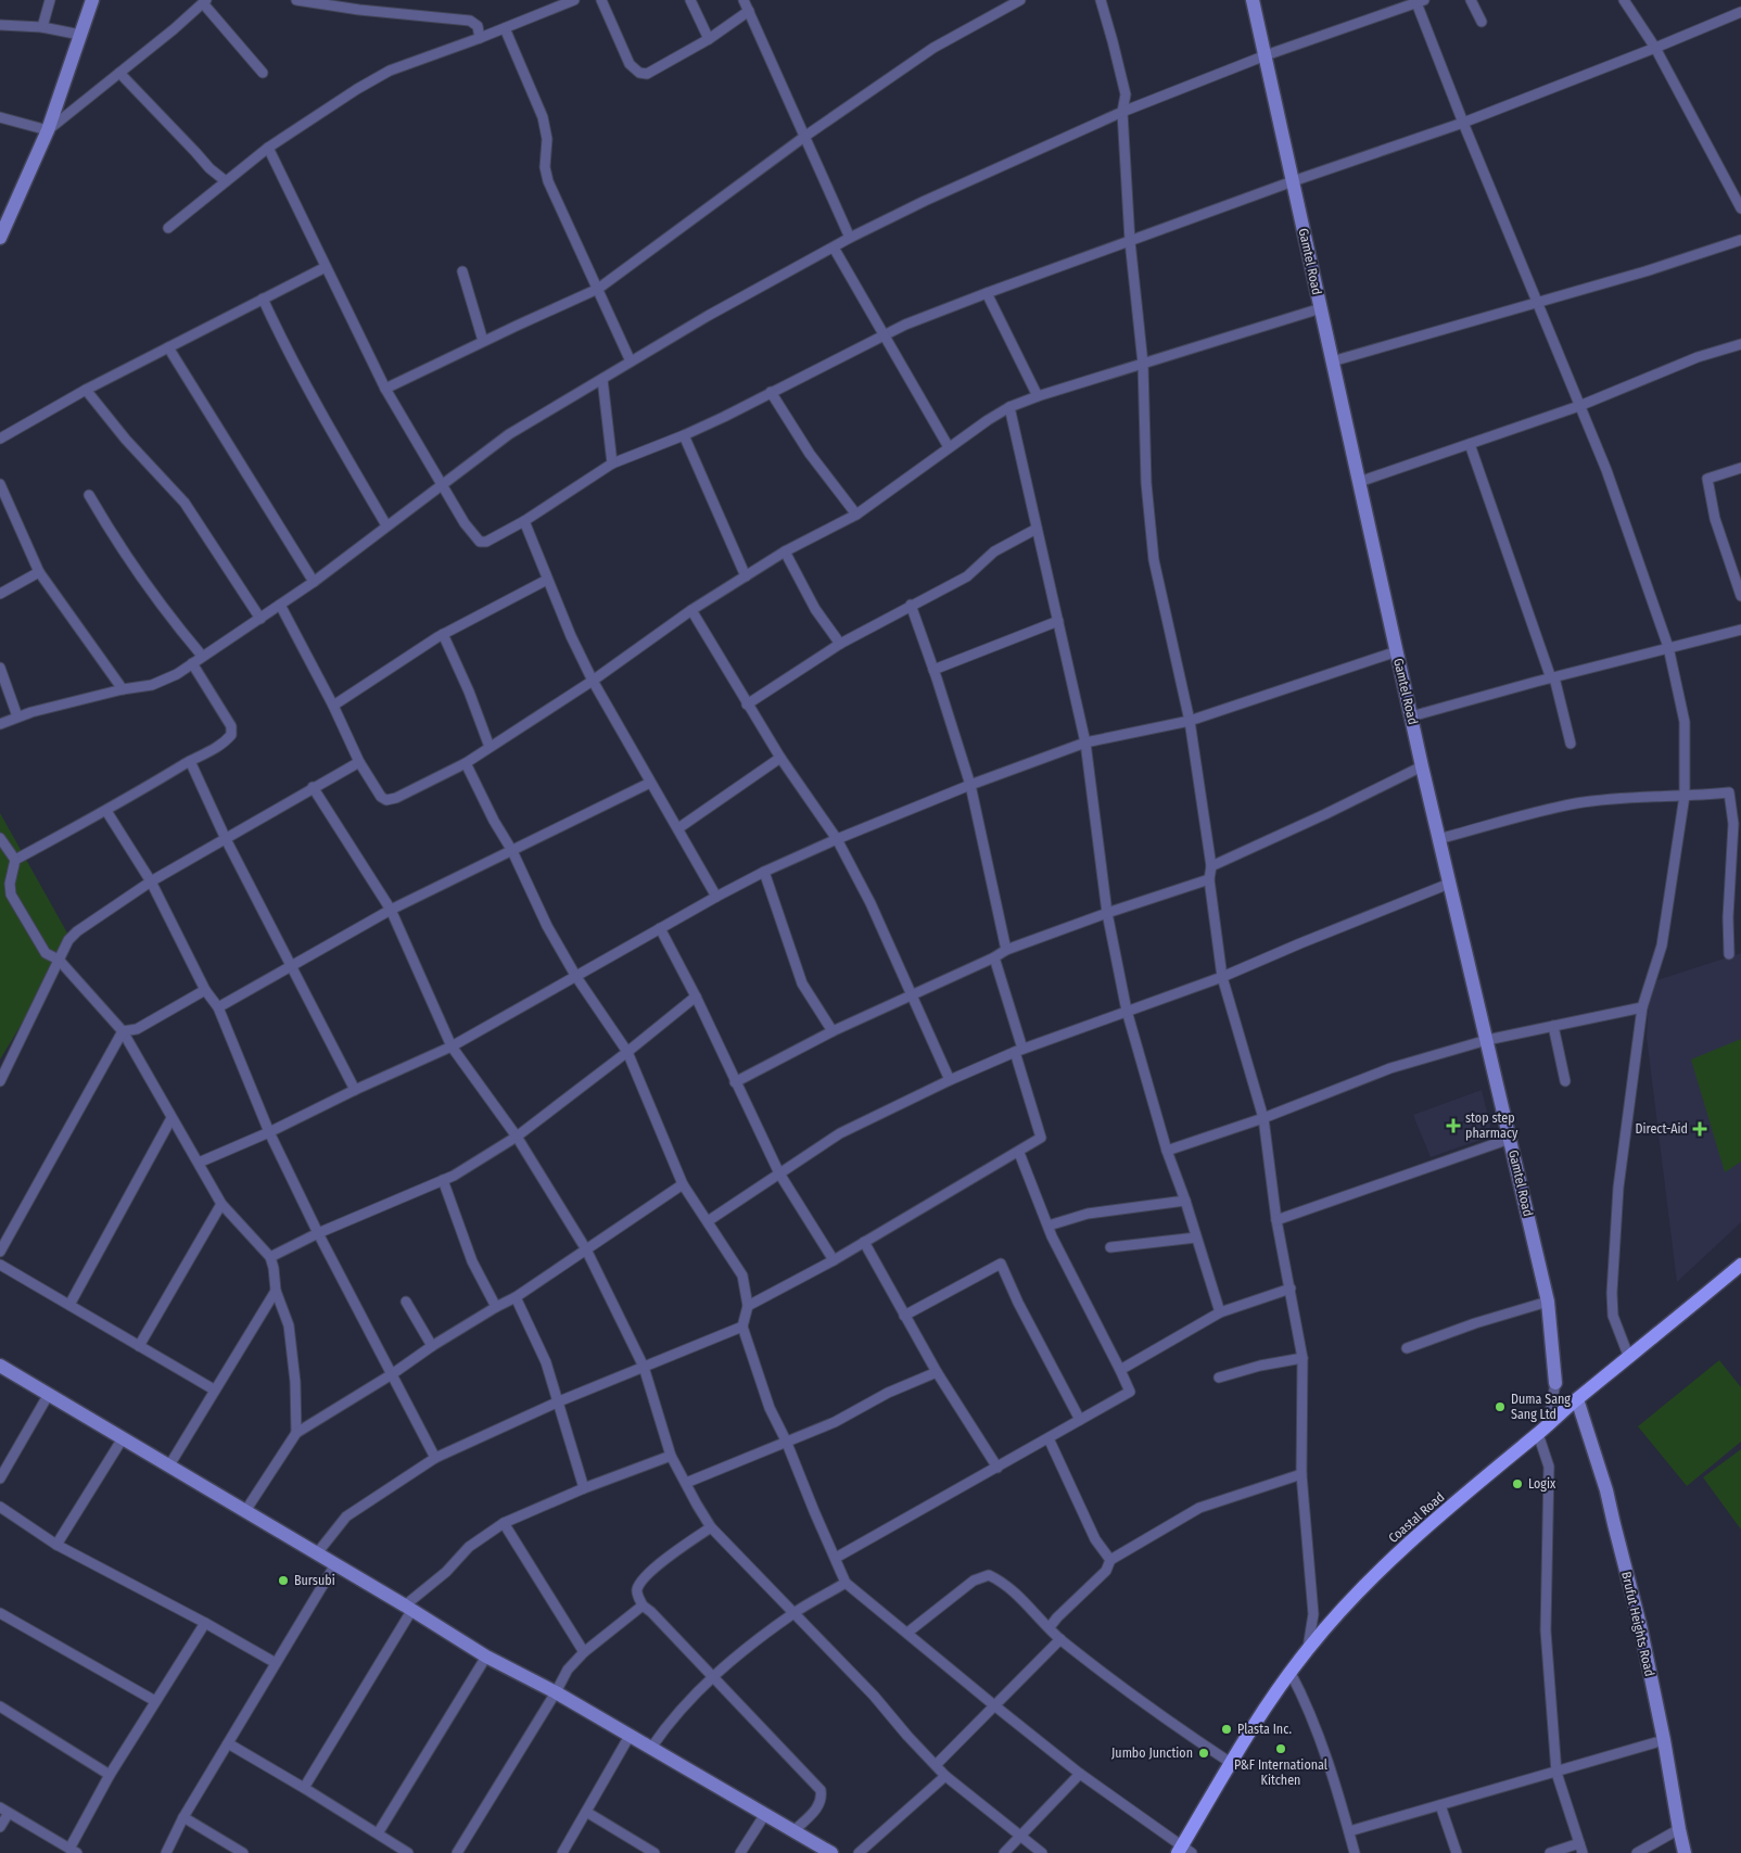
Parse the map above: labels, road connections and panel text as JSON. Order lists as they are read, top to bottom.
{
  "streets": {
    "main road": ["Coastal Road"],
    "street": ["Gamtel Road", "Brufut Heights Road"]
  },
  "crossings": [
    ["Coastal Road", "Brufut Heights Road"]
  ],
  "places": {
    "health": ["stop step pharmacy", "Direct-Aid"],
    "other": [
      "Duma Sang Sang Ltd",
      "Logix",
      "Bursubi",
      "Plasta Inc.",
      "P&F International Kitchen",
      "Jumbo Junction"
    ]
  }
}
